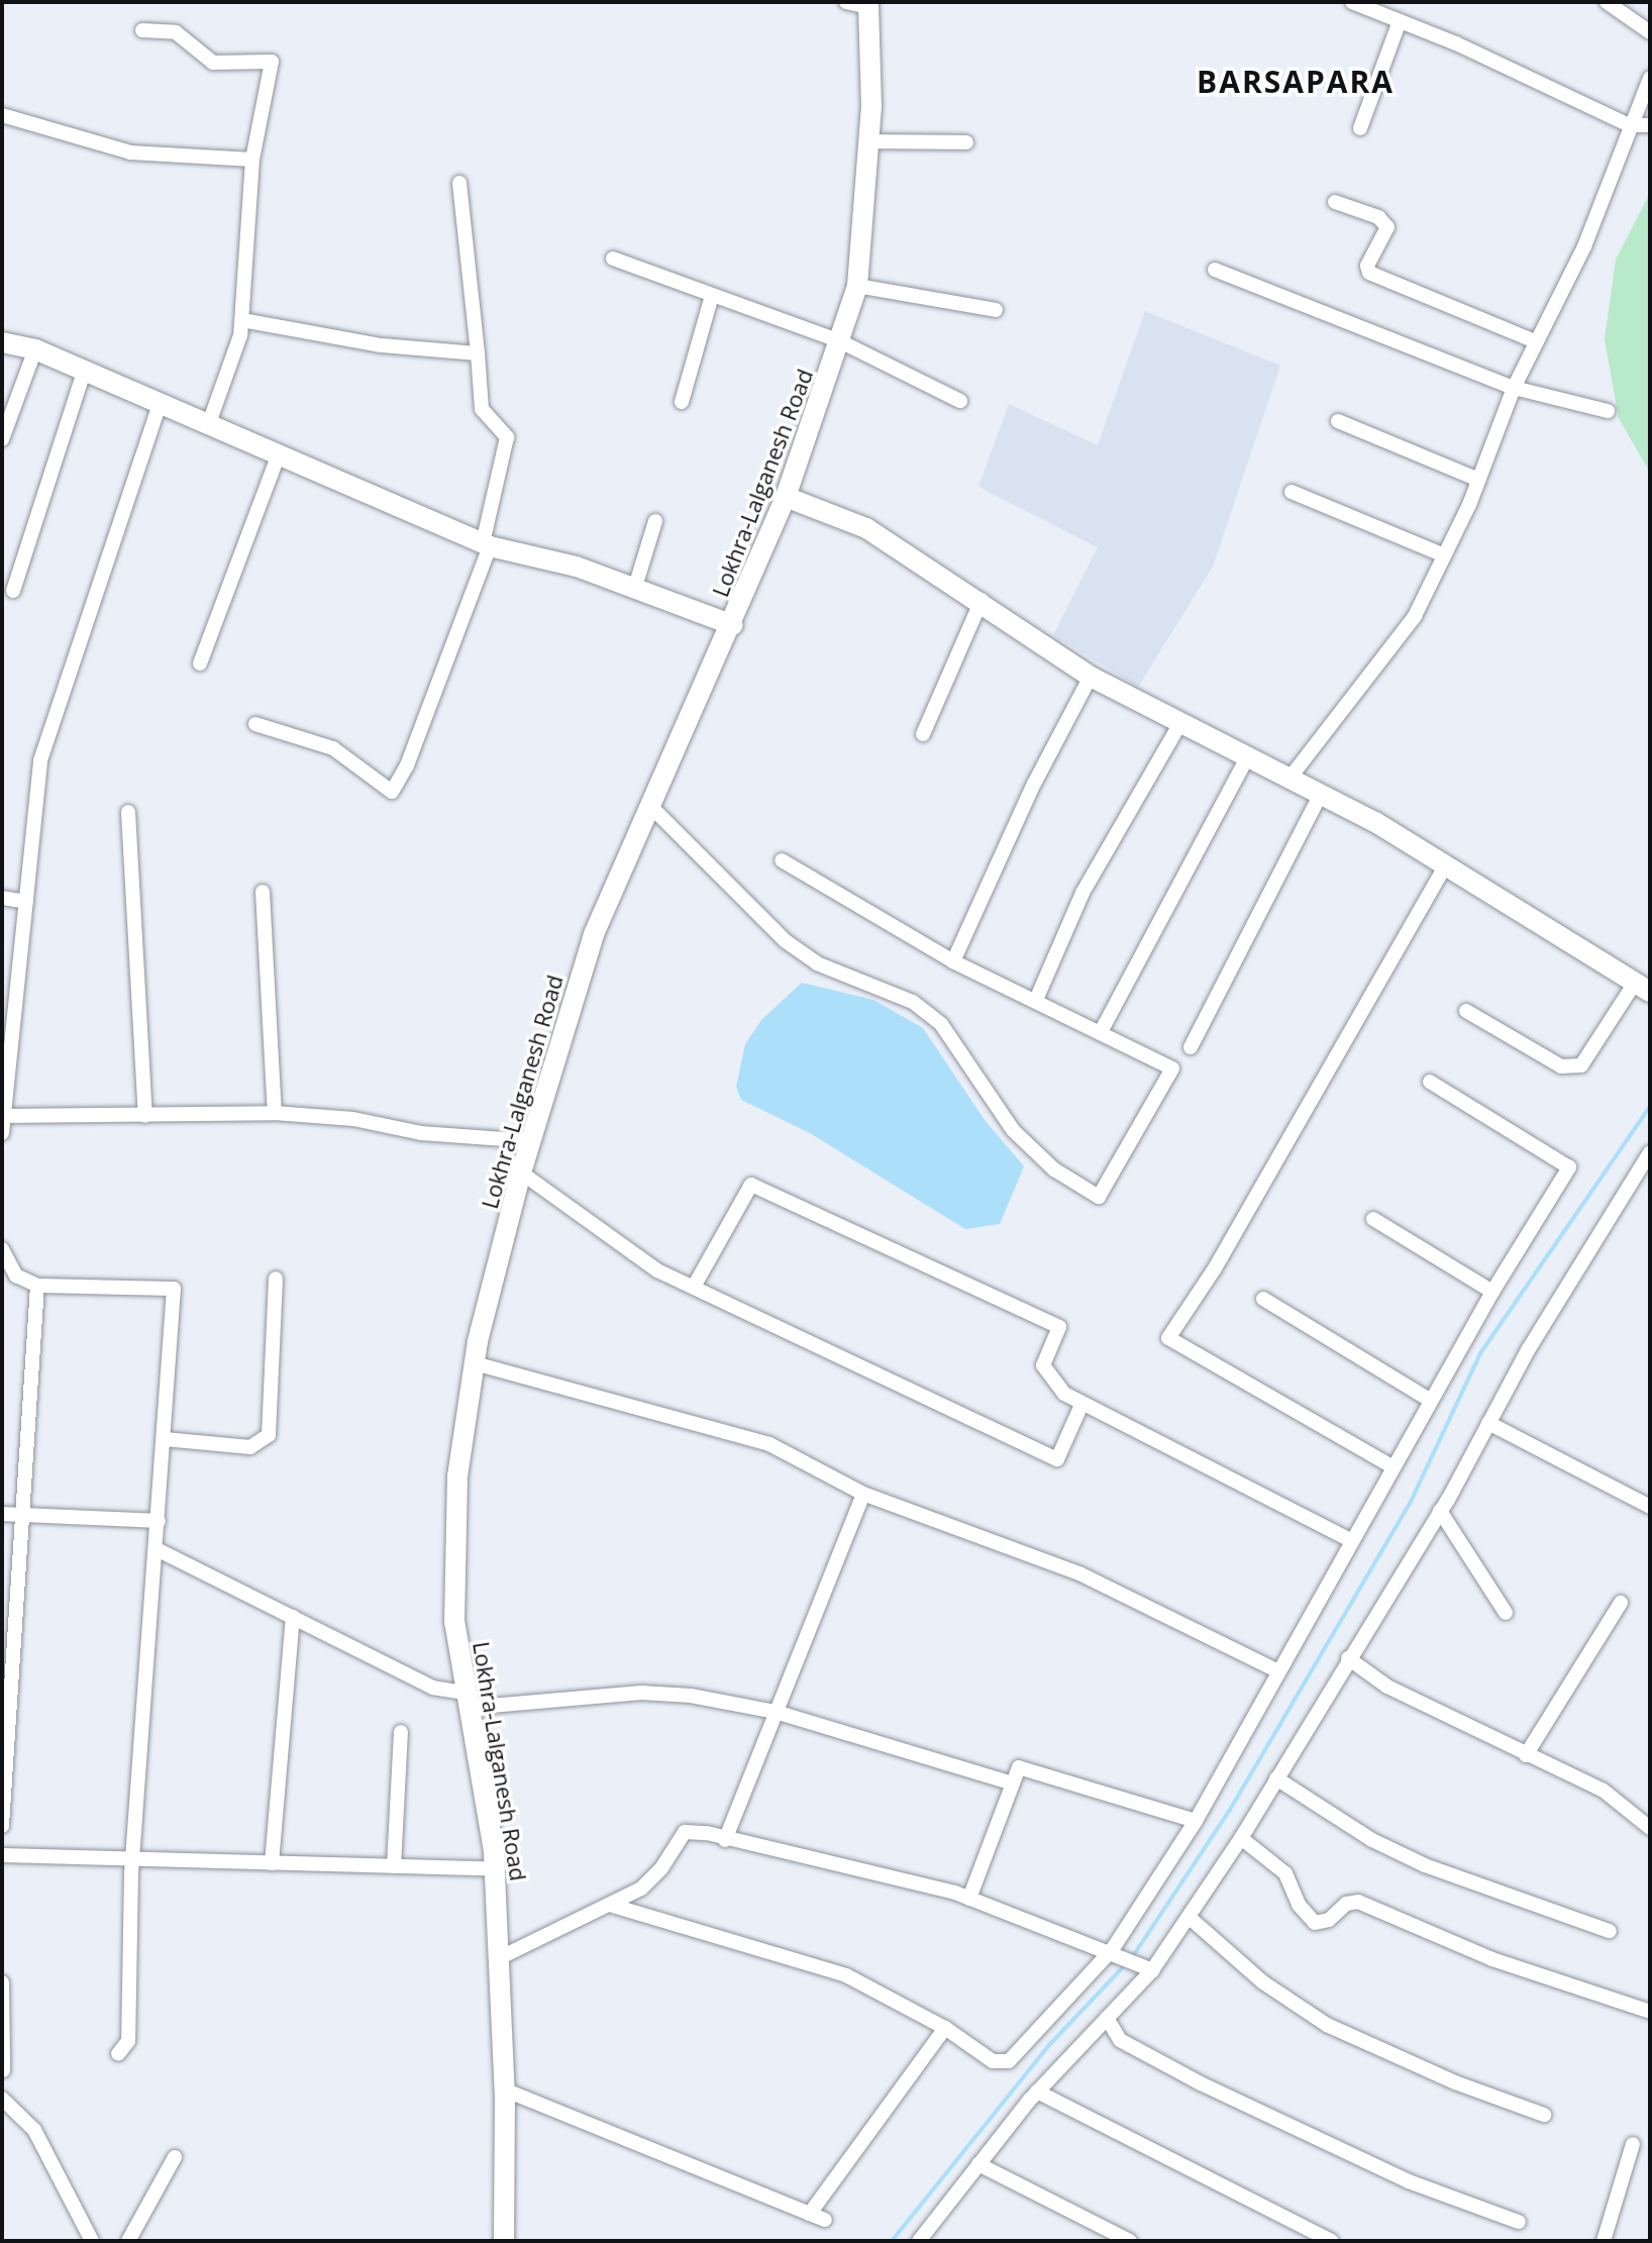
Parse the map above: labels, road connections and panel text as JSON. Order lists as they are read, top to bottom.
{
  "streets": {
    "main road": ["Lokhra-Lalganesh Road"]
  },
  "districts": ["BARSAPARA"]
}
